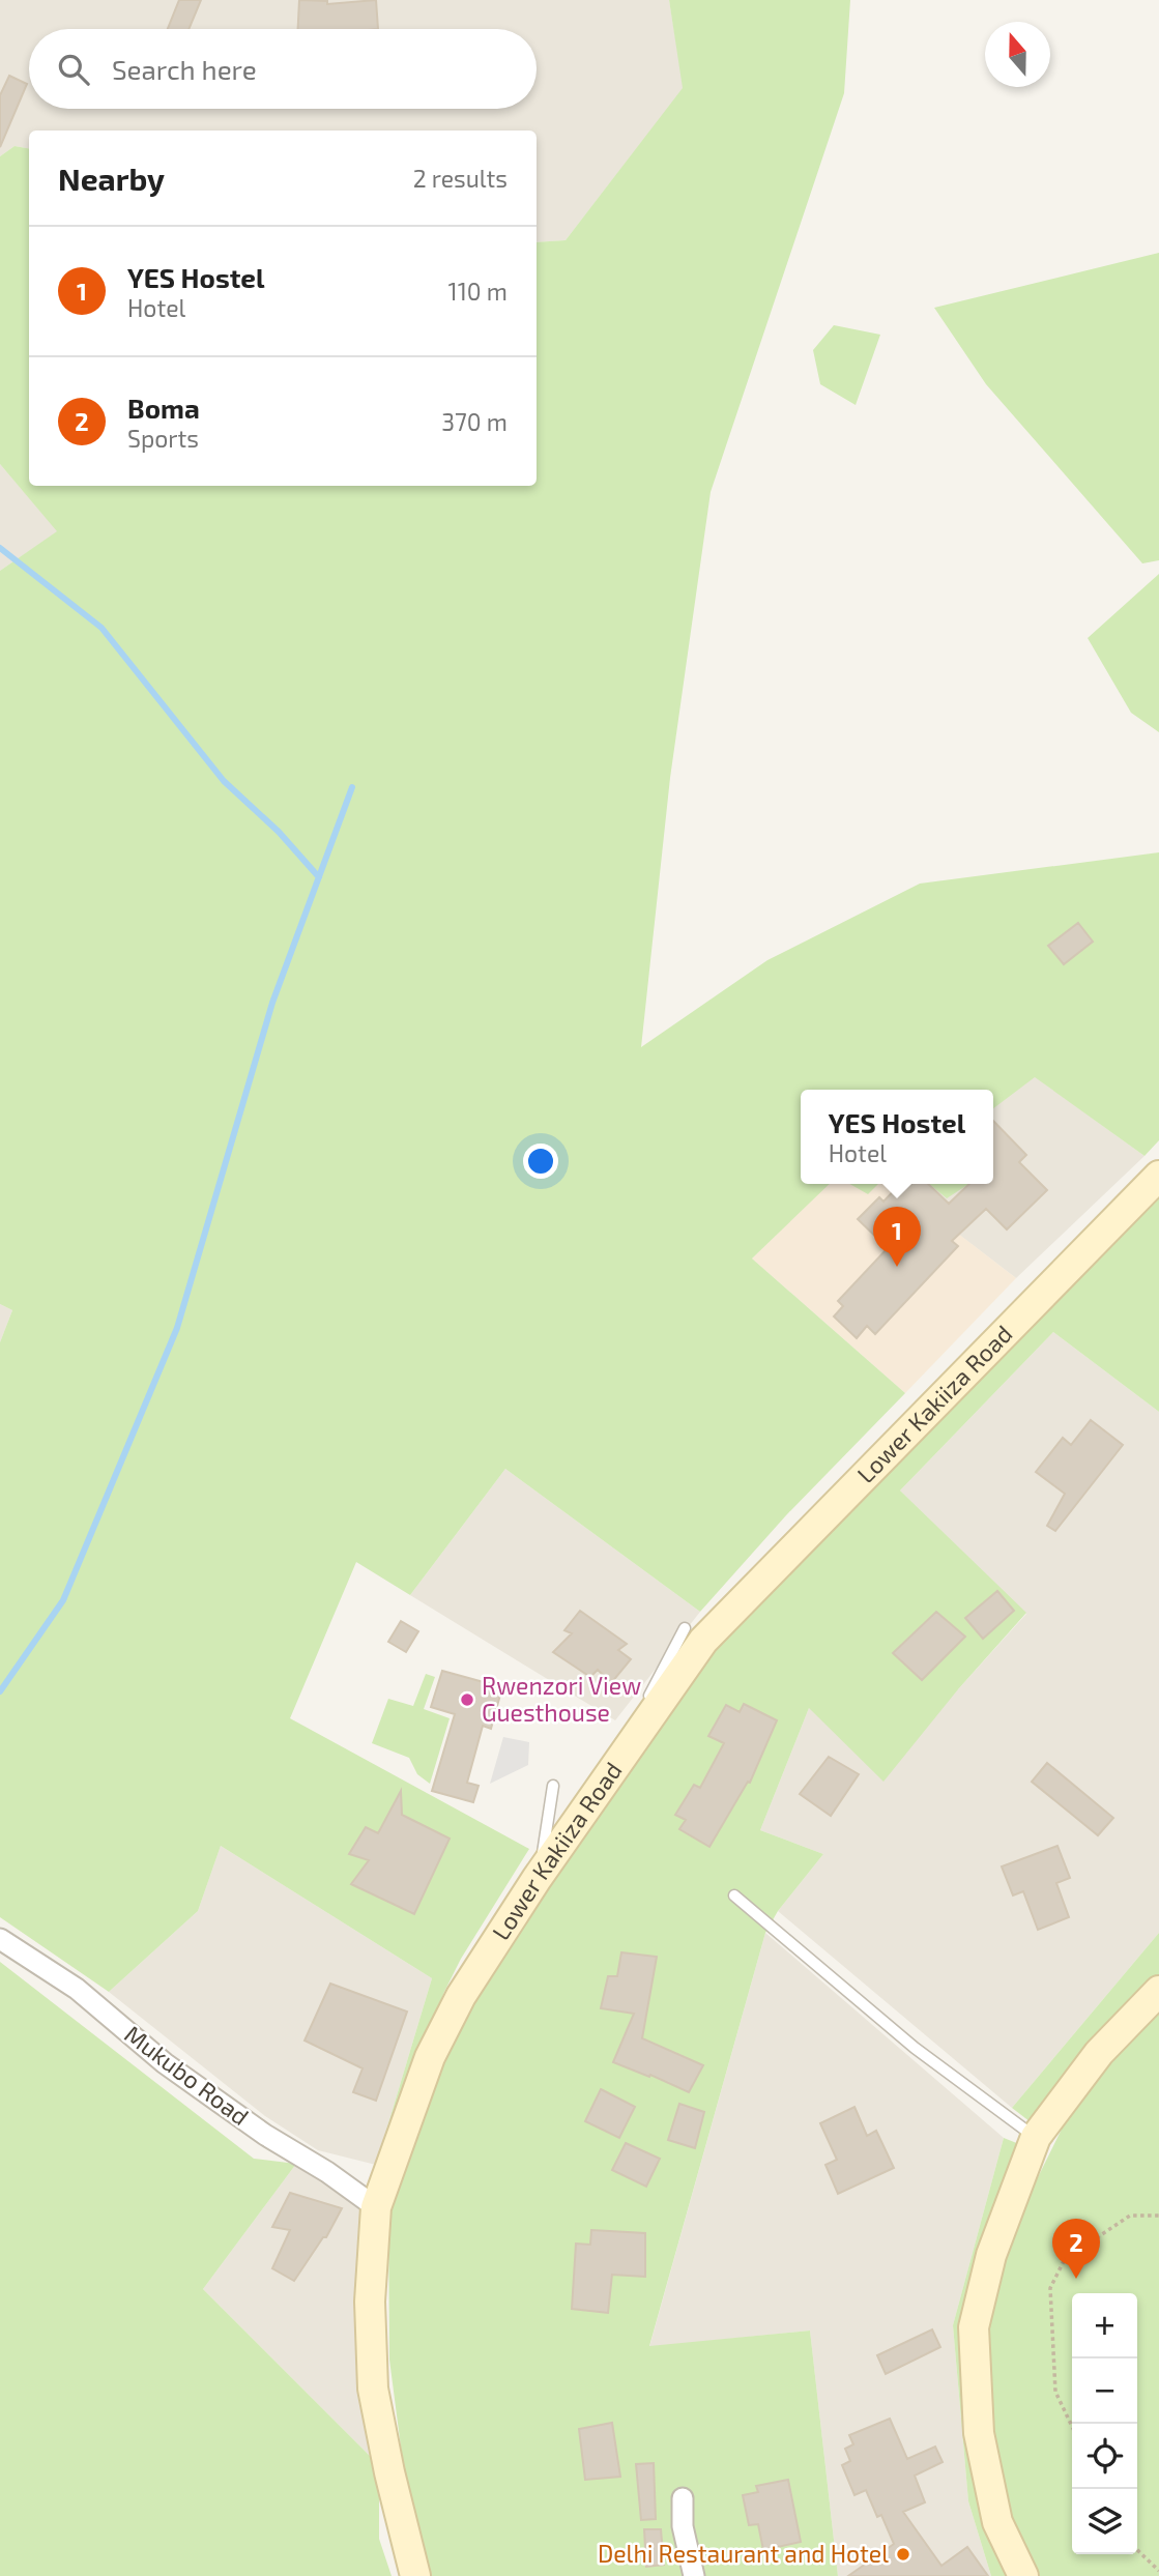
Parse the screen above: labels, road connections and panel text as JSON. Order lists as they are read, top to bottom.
{
  "streets": {
    "main road": ["Lower Kakiiza Road"],
    "street": ["Mukubo Road"]
  },
  "crossings": [
    ["Lower Kakiiza Road", "Mukubo Road"]
  ],
  "places": ["Rwenzori View Guesthouse", "Delhi Restaurant and Hotel"],
  "north": "top",
  "page": {
    "search": "Search here",
    "heading": ["Nearby", "2 results"],
    "list": [
      {
        "mark": "1",
        "name": "YES Hostel",
        "note": "Hotel",
        "value": "110 m"
      },
      {
        "mark": "2",
        "name": "Boma",
        "note": "Sports",
        "value": "370 m"
      }
    ],
    "popup": ["YES Hostel", "Hotel"],
    "pins": ["1", "2"],
    "map_buttons": ["+", "−"]
  }
}
